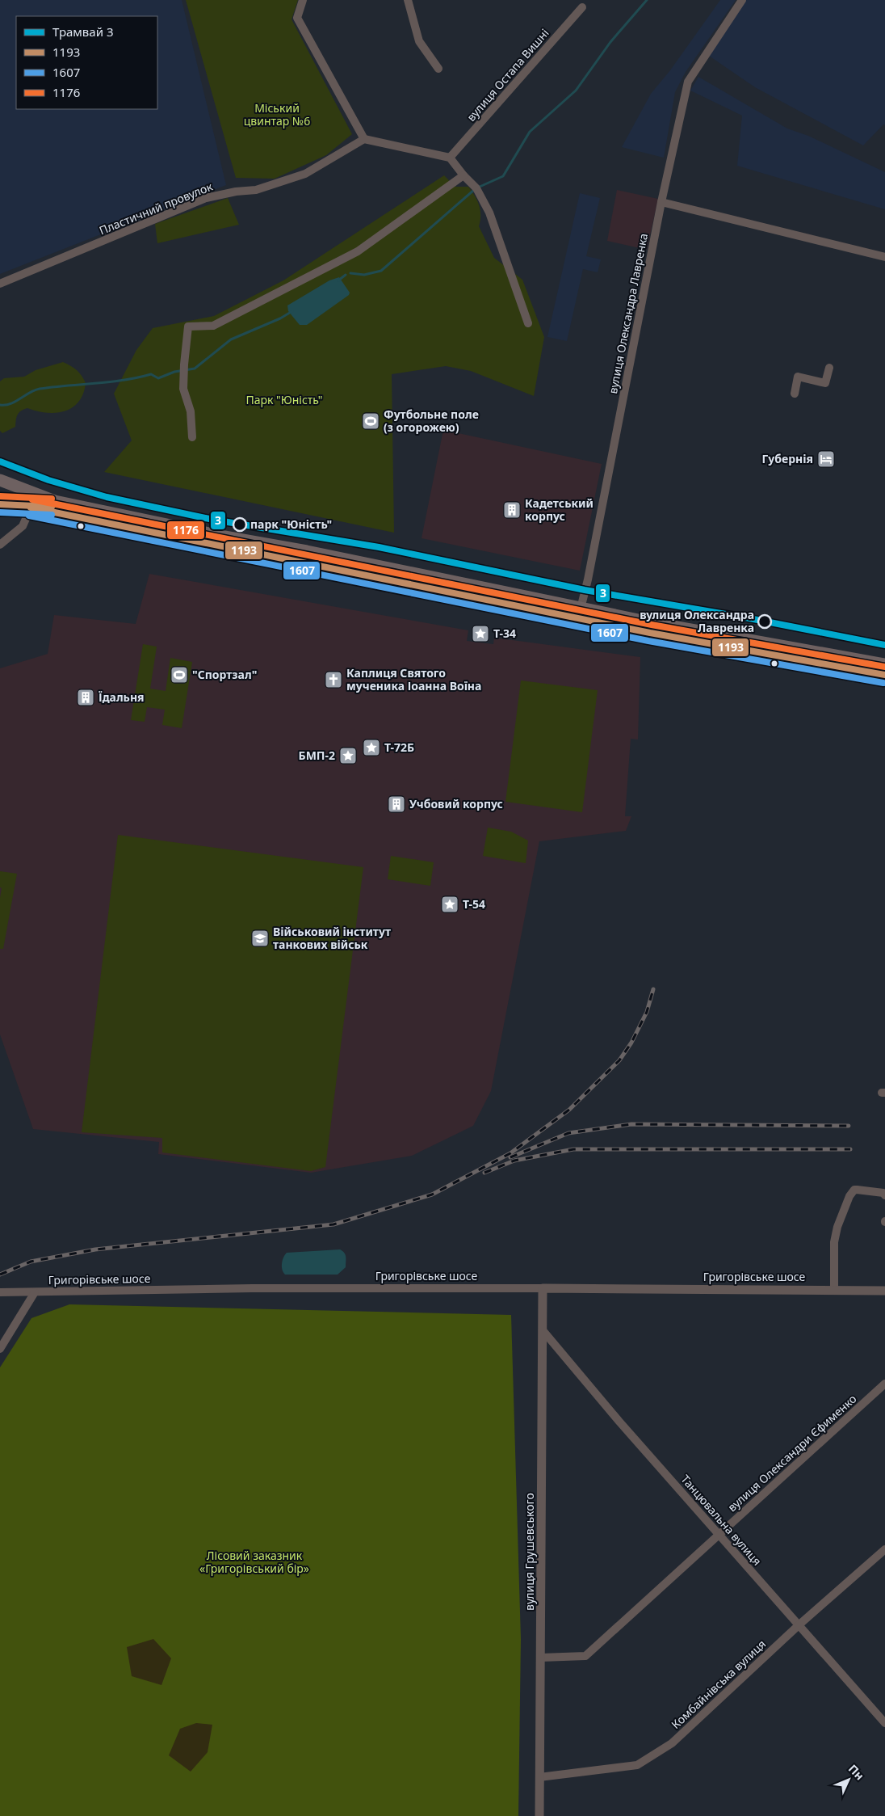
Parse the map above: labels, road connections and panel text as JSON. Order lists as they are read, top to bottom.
{
  "streets": {
    "street": [
      "вулиця Остапа Вишні",
      "Пластичний провулок",
      "вулиця Олександра Лавренка",
      "Григорівське шосе",
      "вулиця Олександри Єфименко",
      "Танцювальна вулиця",
      "вулиця Грушевського",
      "Комбайнівська вулиця"
    ]
  },
  "crossings": [
    ["Григорівське шосе", "вулиця Грушевського"],
    ["вулиця Олександри Єфименко", "Танцювальна вулиця"],
    ["вулиця Олександри Єфименко", "вулиця Грушевського"],
    ["Танцювальна вулиця", "вулиця Грушевського"],
    ["Танцювальна вулиця", "Комбайнівська вулиця"],
    ["вулиця Грушевського", "Комбайнівська вулиця"]
  ],
  "parks": ["Міський цвинтар №6", "Парк \"Юність\"", "Лісовий заказник «Григорівський бір»"],
  "places": {
    "sports": ["Футбольне поле (з огорожею)", "\"Спортзал\""],
    "hotel": ["Губернія"],
    "building": ["Кадетський корпус", "Їдальня", "Учбовий корпус"],
    "other": ["парк \"Юність\"", "вулиця Олександра Лавренка"],
    "place": [
      "T-34",
      "Т-72Б",
      "БМП-2",
      "Т-54"
    ],
    "church": ["Каплиця Святого мученика Іоанна Воїна"],
    "school or university": ["Військовий інститут танкових військ"]
  },
  "lines": [
    "tram line 3",
    "transit line 1176",
    "transit line 1193",
    "transit line 1607"
  ],
  "legend": [
    "Трамвай 3",
    "1193",
    "1607",
    "1176"
  ],
  "north": "top right"
}
